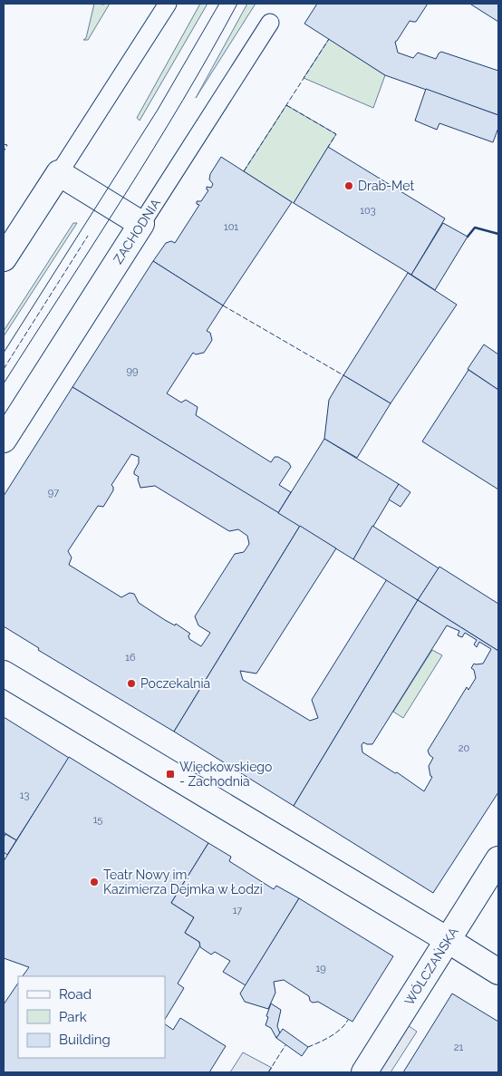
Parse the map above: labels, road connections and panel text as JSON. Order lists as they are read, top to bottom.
{
  "streets": {
    "street": ["ZACHODNIA", "WÓLCZAŃSKA"]
  },
  "places": {
    "other": ["Drab-Met", "Poczekalnia", "Teatr Nowy im. Kazimierza Dejmka w Łodzi"],
    "transit": ["Więckowskiego - Zachodnia"]
  },
  "house_numbers": [
    "103",
    "101",
    "99",
    "97",
    "16",
    "20",
    "13",
    "15",
    "17",
    "19",
    "21"
  ],
  "legend": ["Road", "Park", "Building"]
}
